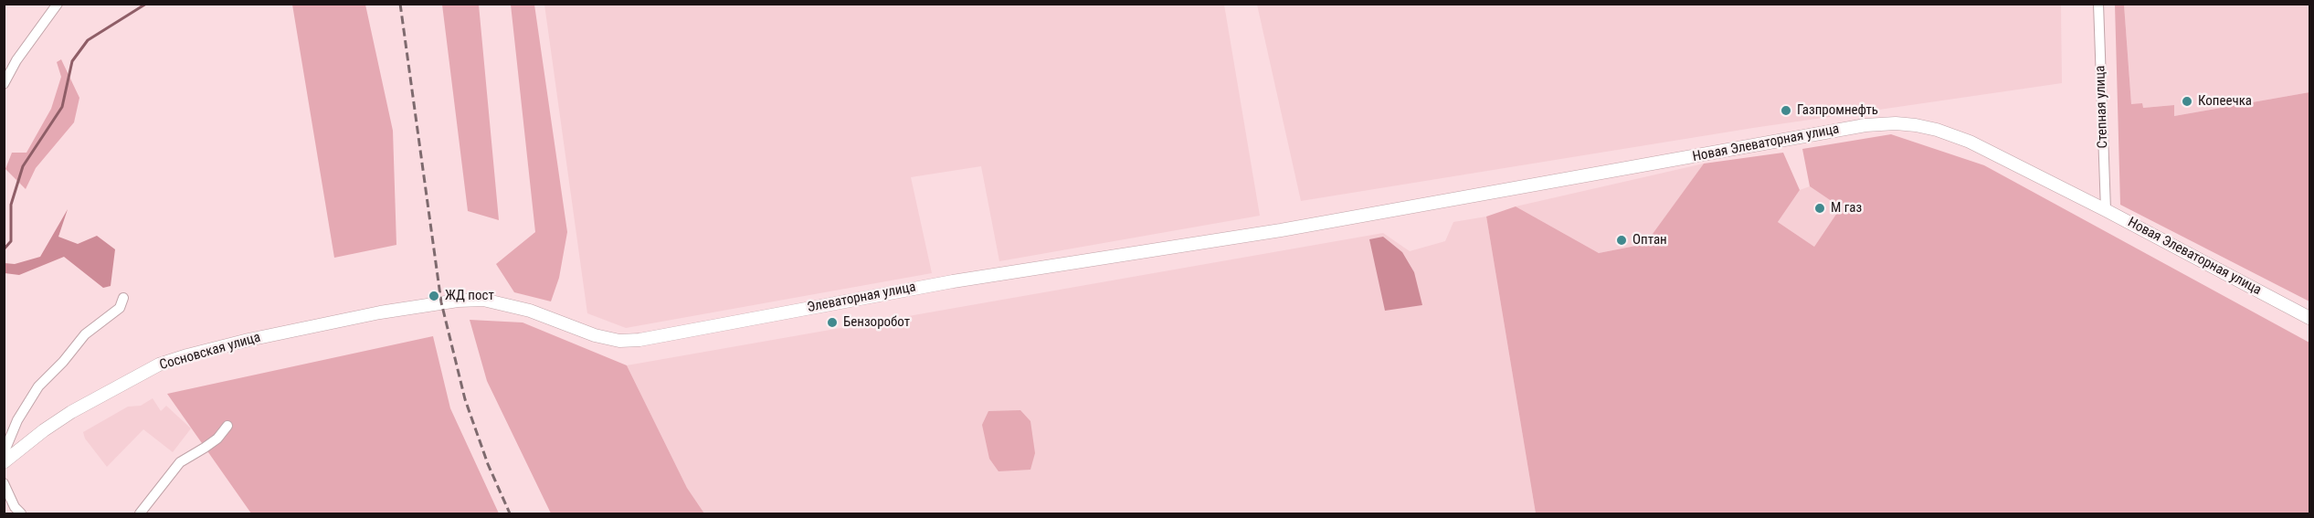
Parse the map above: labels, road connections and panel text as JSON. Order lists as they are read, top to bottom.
{
  "streets": {
    "main road": ["Новая Элеваторная улица", "Элеваторная улица", "Сосновская улица"],
    "street": ["Степная улица"]
  },
  "crossings": [
    ["Степная улица", "Новая Элеваторная улица"],
    ["Новая Элеваторная улица", "Элеваторная улица"],
    ["Элеваторная улица", "Сосновская улица"]
  ],
  "places": [
    "Копеечка",
    "Газпромнефть",
    "М газ",
    "Оптан",
    "ЖД пост",
    "Бензоробот"
  ]
}
